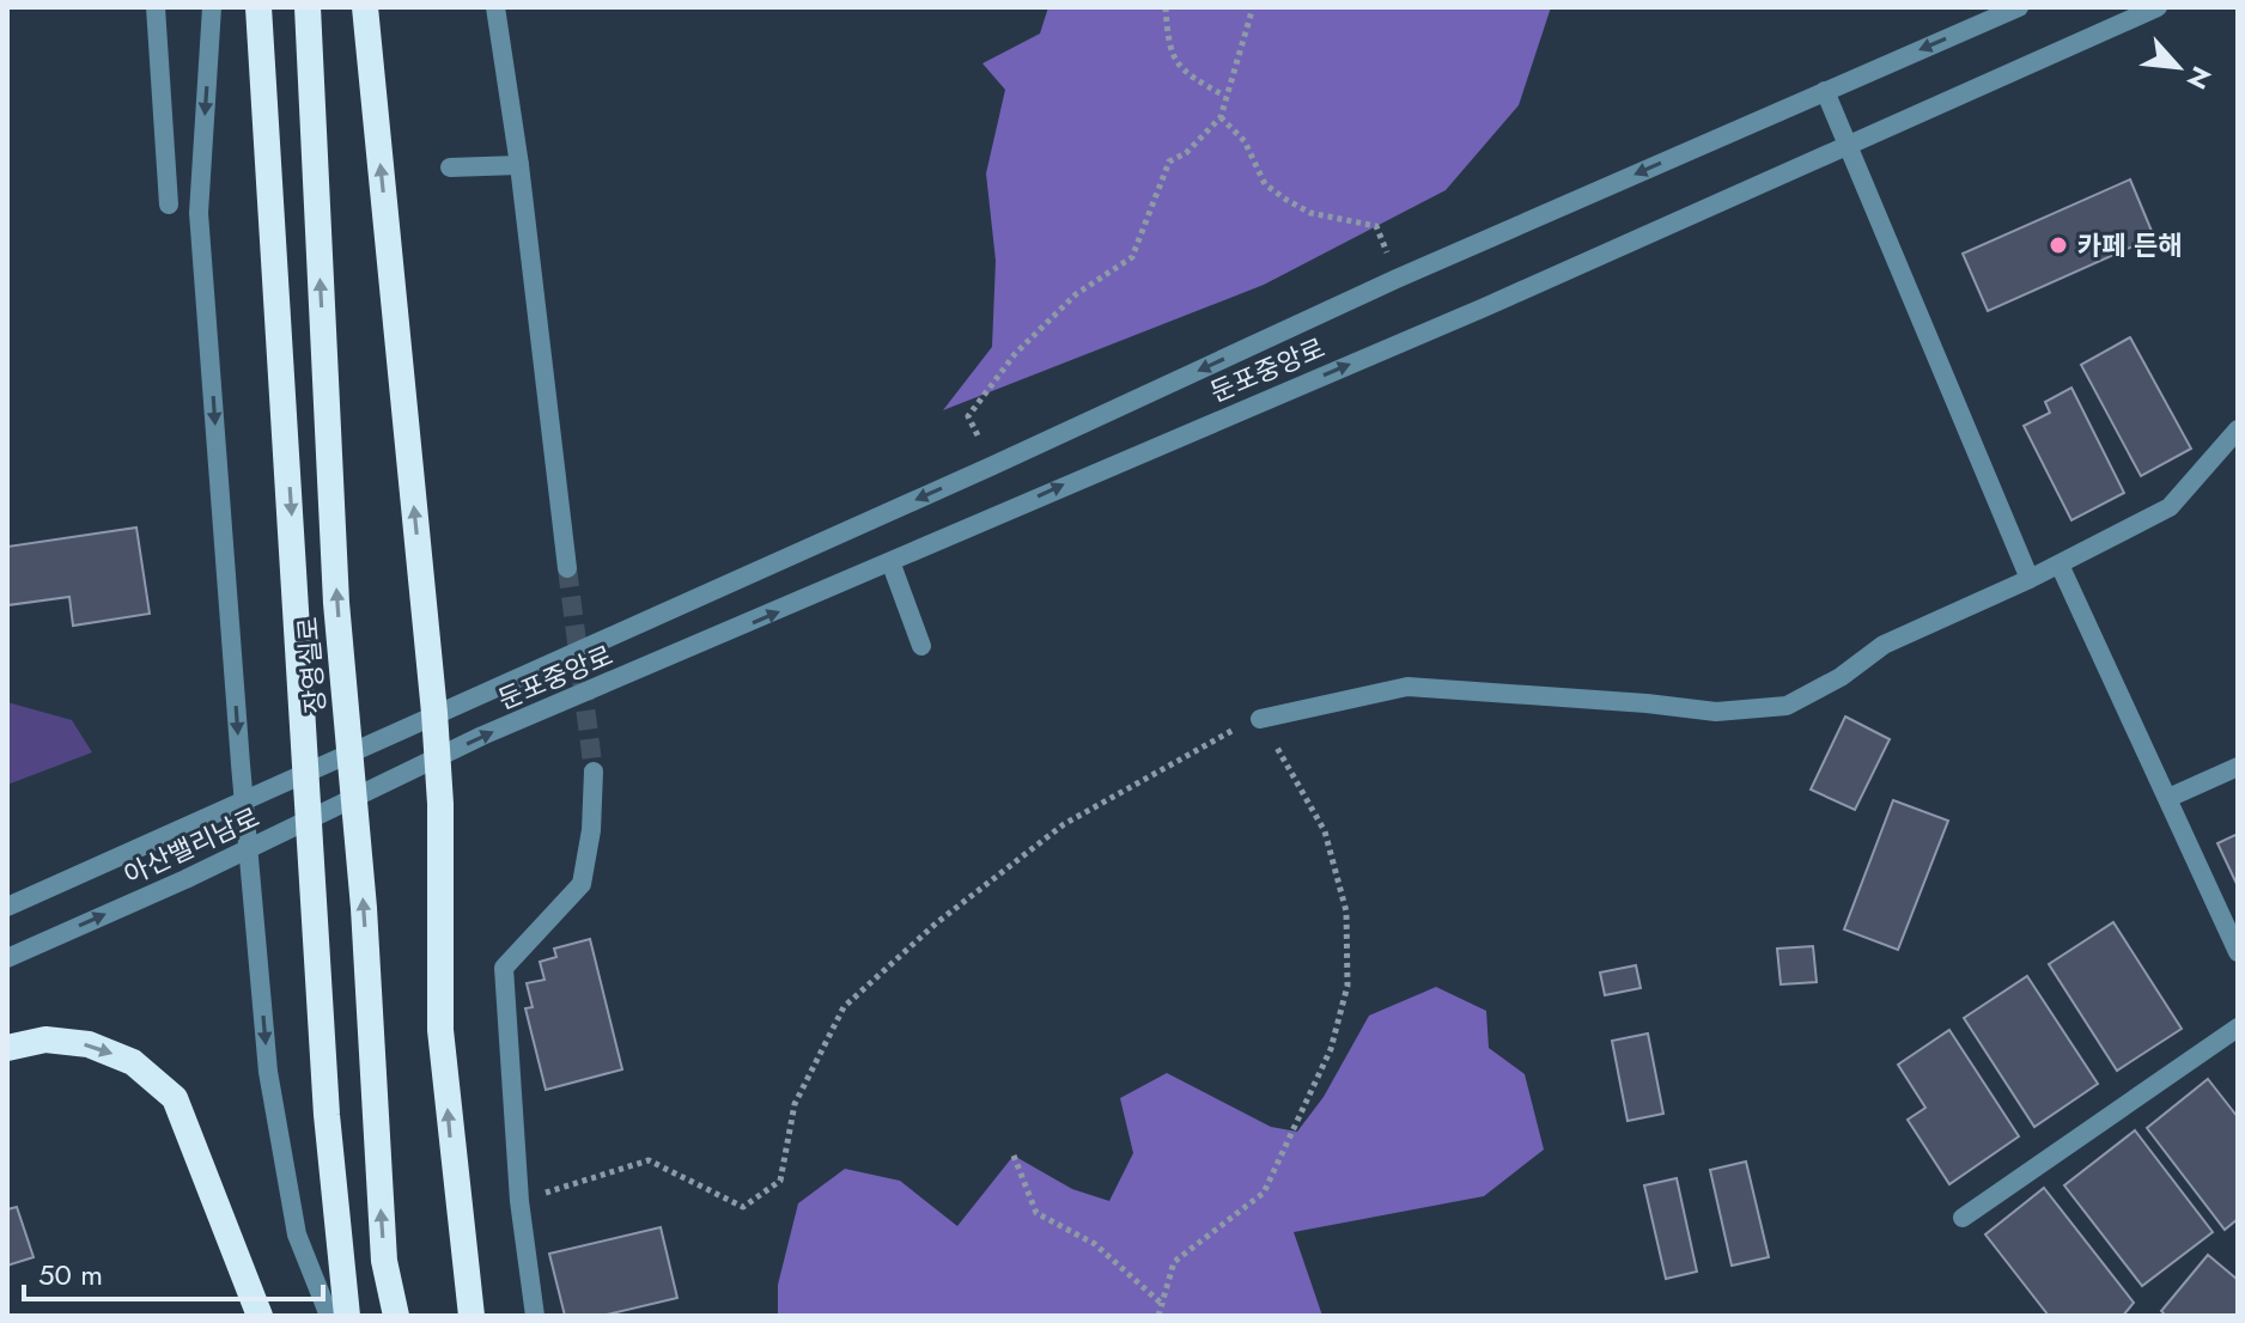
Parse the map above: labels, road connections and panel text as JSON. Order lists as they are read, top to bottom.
{
  "streets": {
    "highway": ["장영실로"],
    "street": ["둔포중앙로", "아산밸리남로"]
  },
  "crossings": [
    ["둔포중앙로", "아산밸리남로"]
  ],
  "places": ["카페 든해"],
  "scale_bar": "50 m",
  "north": "bottom right"
}
